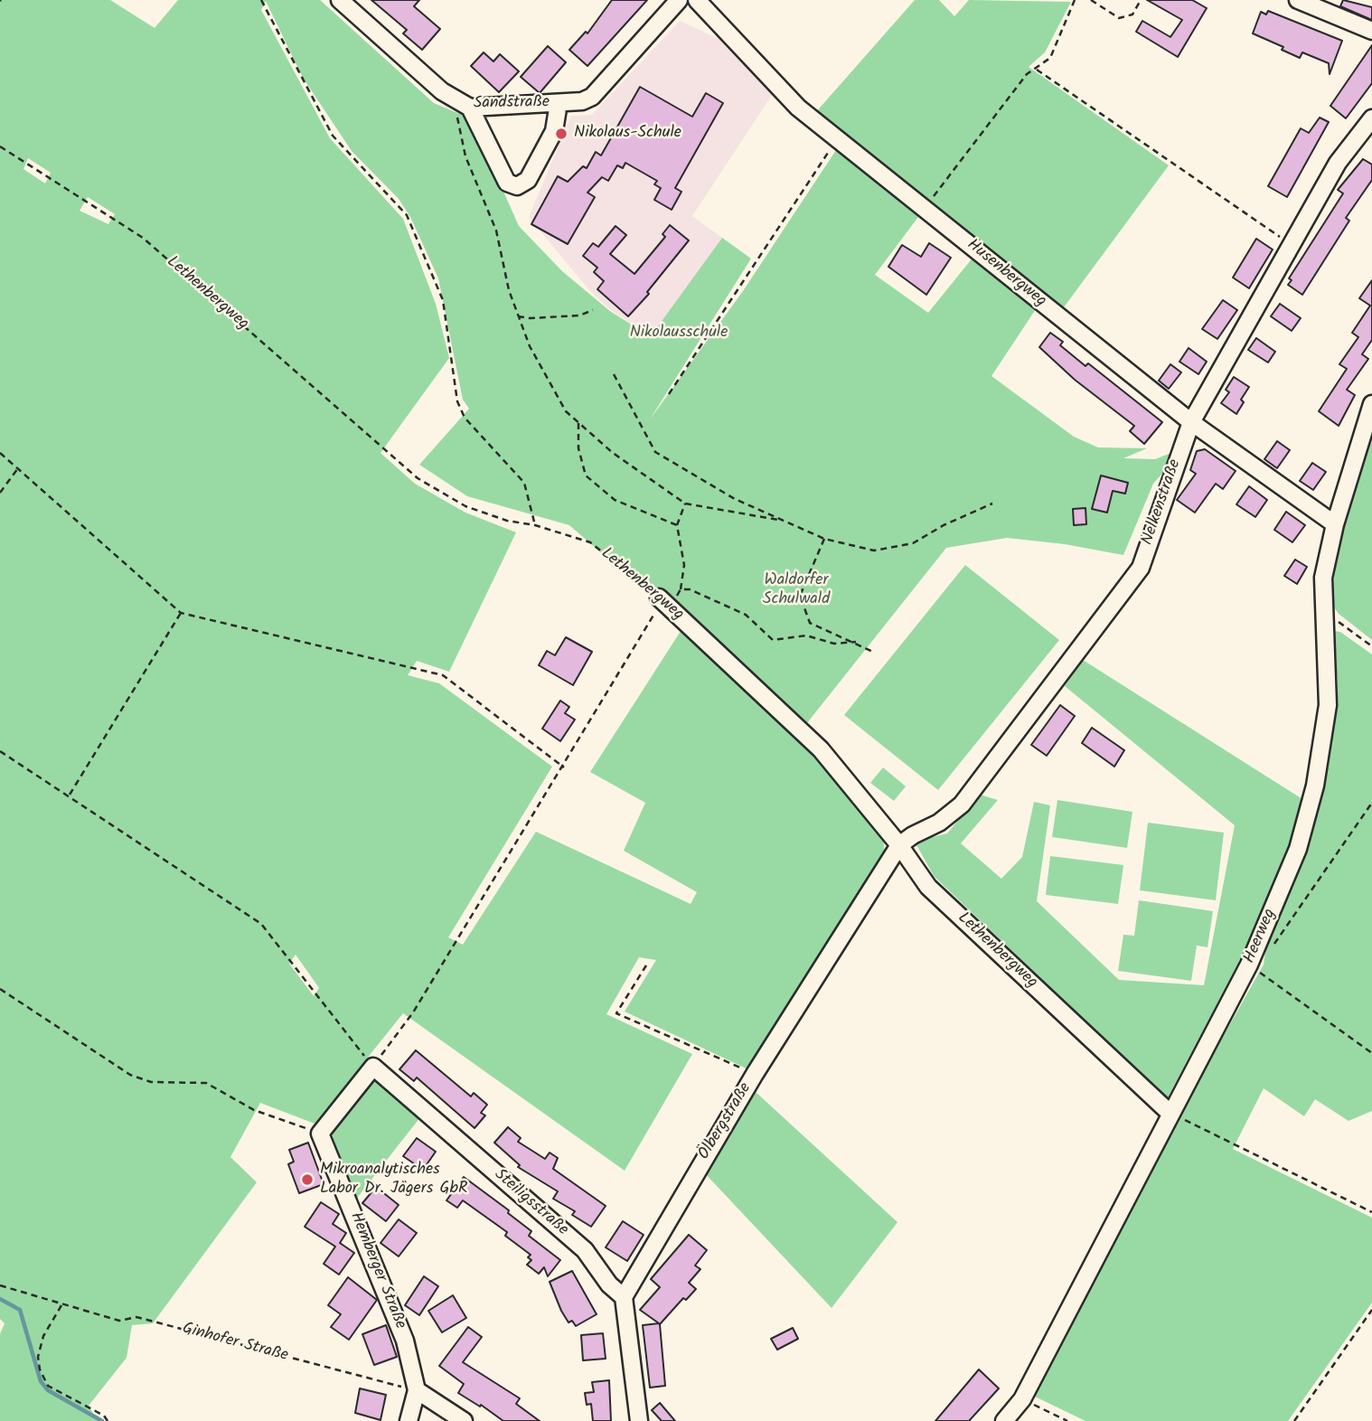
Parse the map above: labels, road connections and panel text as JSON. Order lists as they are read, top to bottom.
{
  "streets": {
    "street": [
      "Sandstraße",
      "Husenbergweg",
      "Lethenbergweg",
      "Nelkenstraße",
      "Heerweg",
      "Ölbergstraße",
      "Steiligsstraße",
      "Hemberger Straße"
    ],
    "path": ["Ginhofer Straße"]
  },
  "crossings": [
    ["Husenbergweg", "Nelkenstraße"],
    ["Husenbergweg", "Heerweg"],
    ["Lethenbergweg", "Nelkenstraße"],
    ["Lethenbergweg", "Heerweg"],
    ["Lethenbergweg", "Ölbergstraße"],
    ["Nelkenstraße", "Ölbergstraße"],
    ["Ölbergstraße", "Steiligsstraße"],
    ["Hemberger Straße", "Ginhofer Straße"]
  ],
  "parks": ["Nikolausschule", "Waldorfer Schulwald"],
  "places": ["Nikolaus-Schule", "Mikroanalytisches Labor Dr. Jägers GbR"]
}
